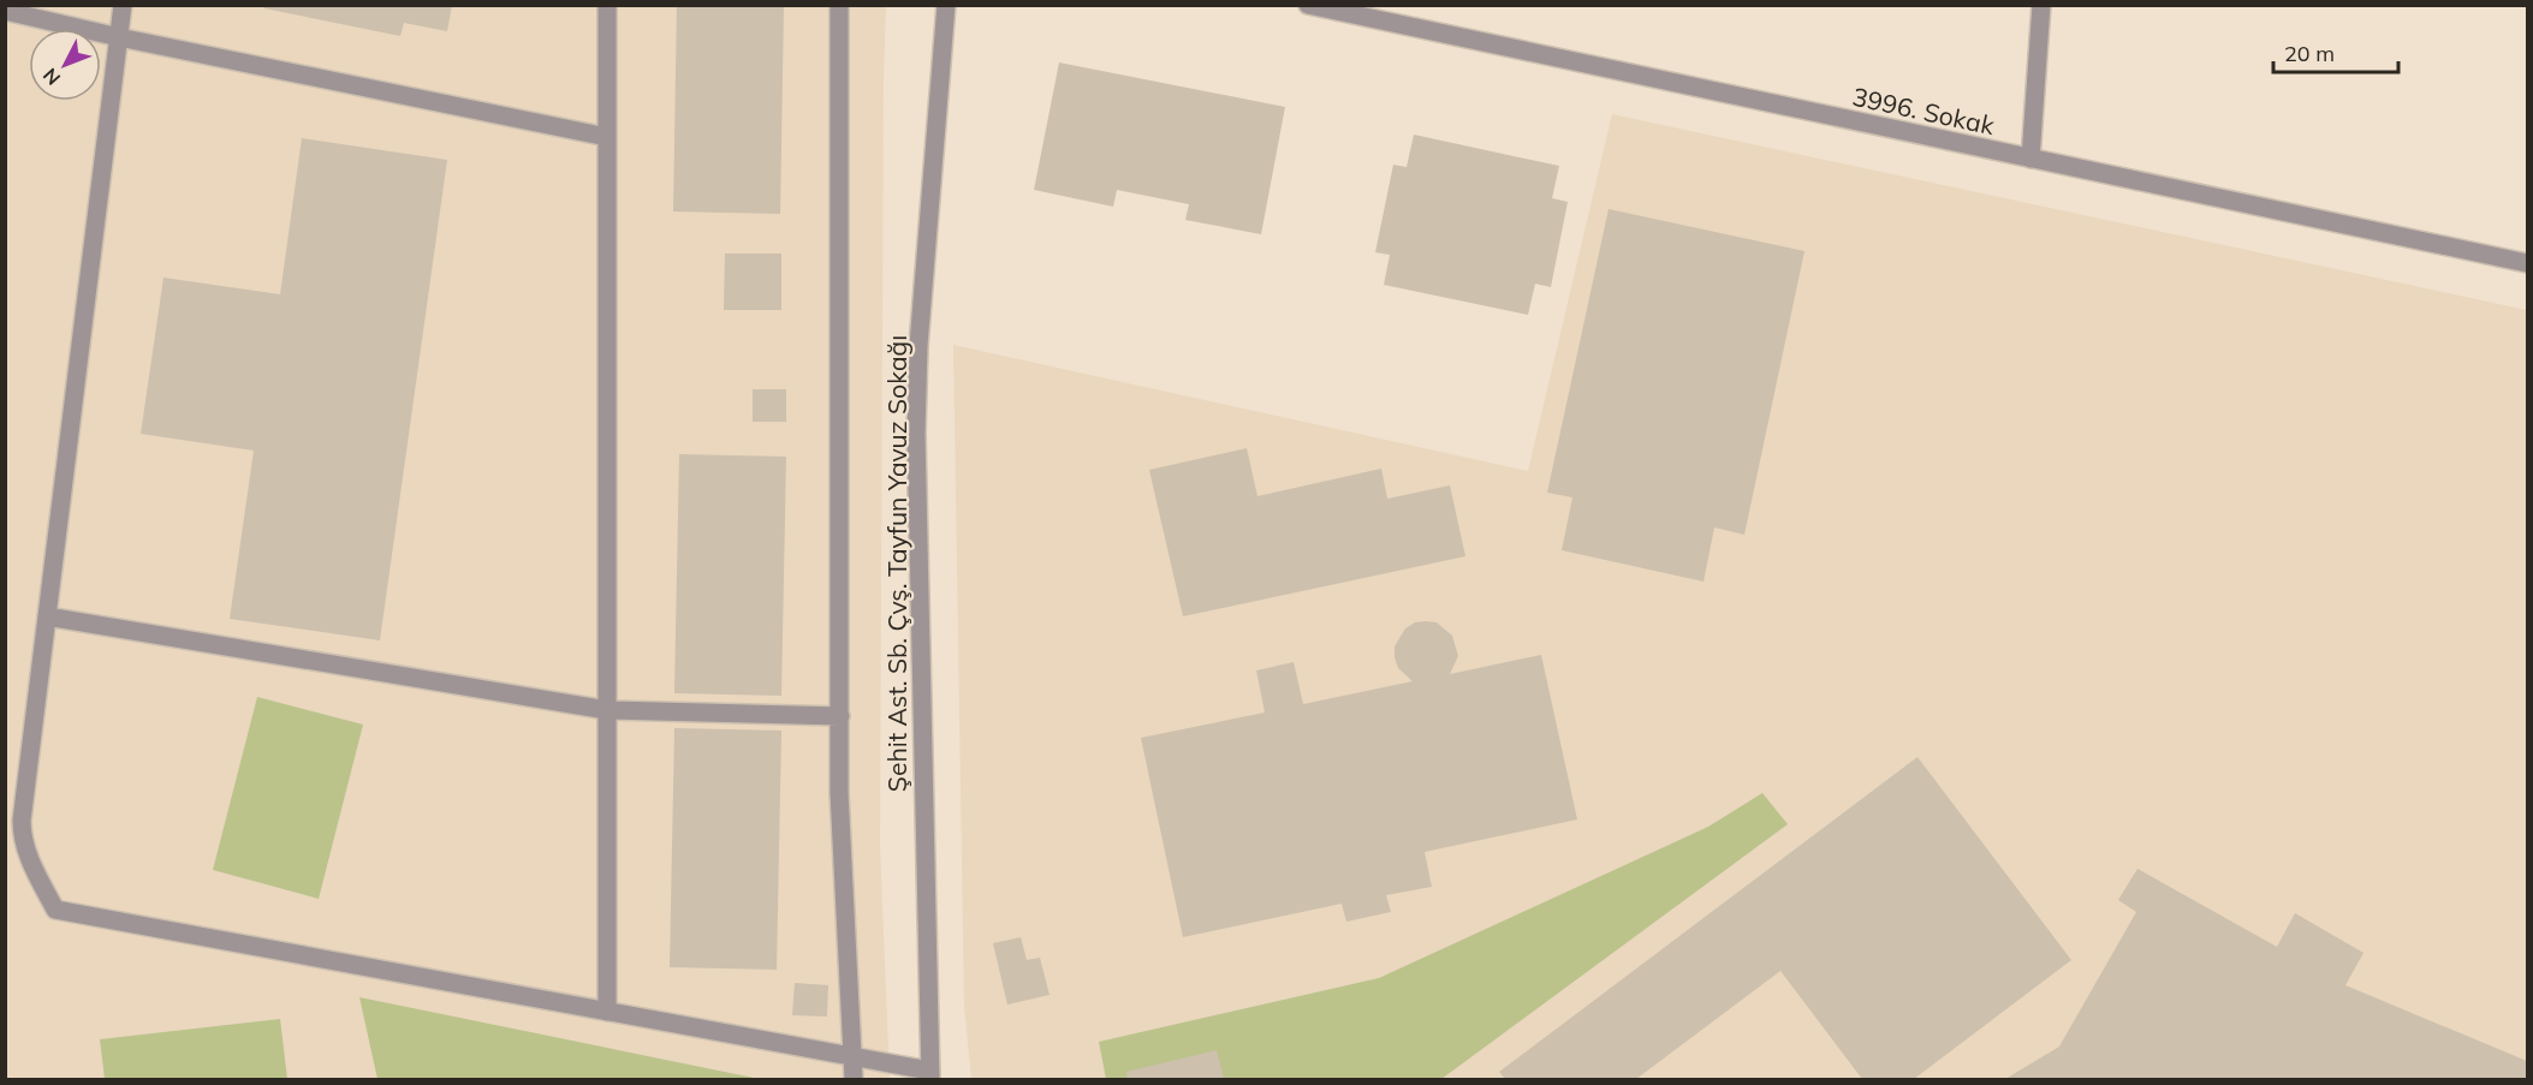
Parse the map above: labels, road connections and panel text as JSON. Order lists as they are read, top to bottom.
{
  "streets": {
    "street": ["3996. Sokak", "Şehit Ast. Sb. Çvş. Tayfun Yavuz Sokağı"]
  },
  "scale_bar": "20 m",
  "north": "bottom left"
}
